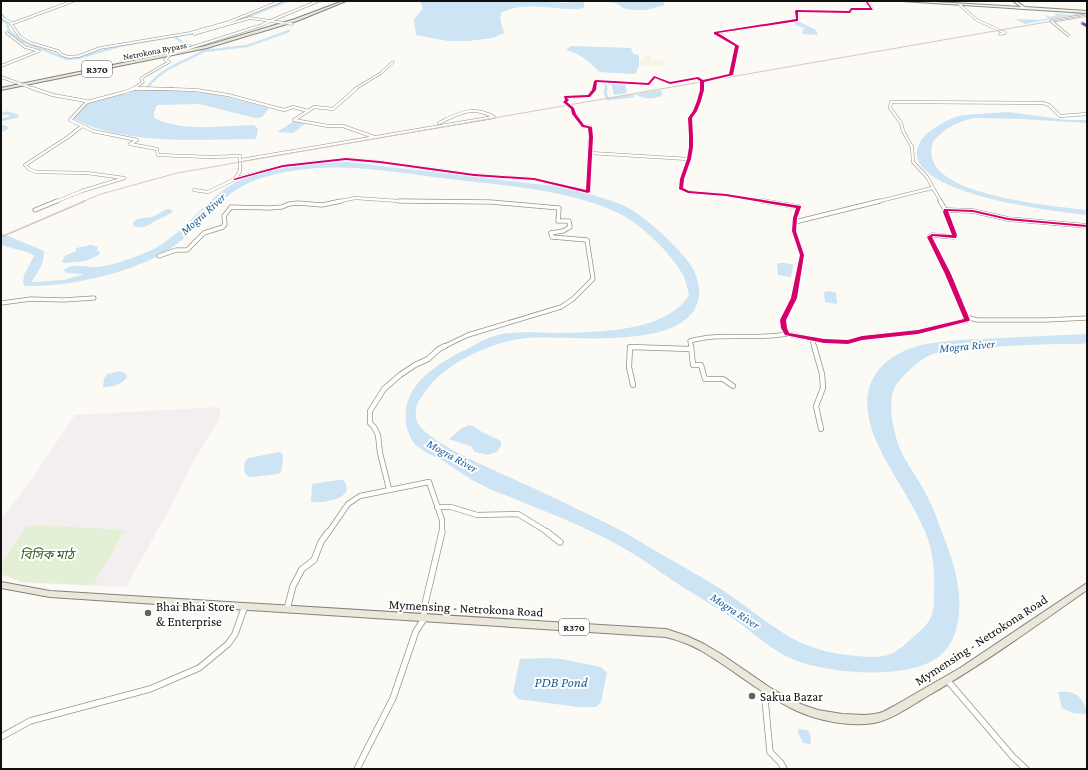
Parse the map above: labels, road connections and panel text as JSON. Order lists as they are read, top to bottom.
{
  "streets": {
    "main road": ["Netrokona Bypass", "R370", "Mymensing - Netrokona Road"]
  },
  "water": ["Mogra River", "PDB Pond"],
  "parks": ["বিসিক মাঠ"],
  "places": ["Bhai Bhai Store & Enterprise", "Sakua Bazar"]
}
